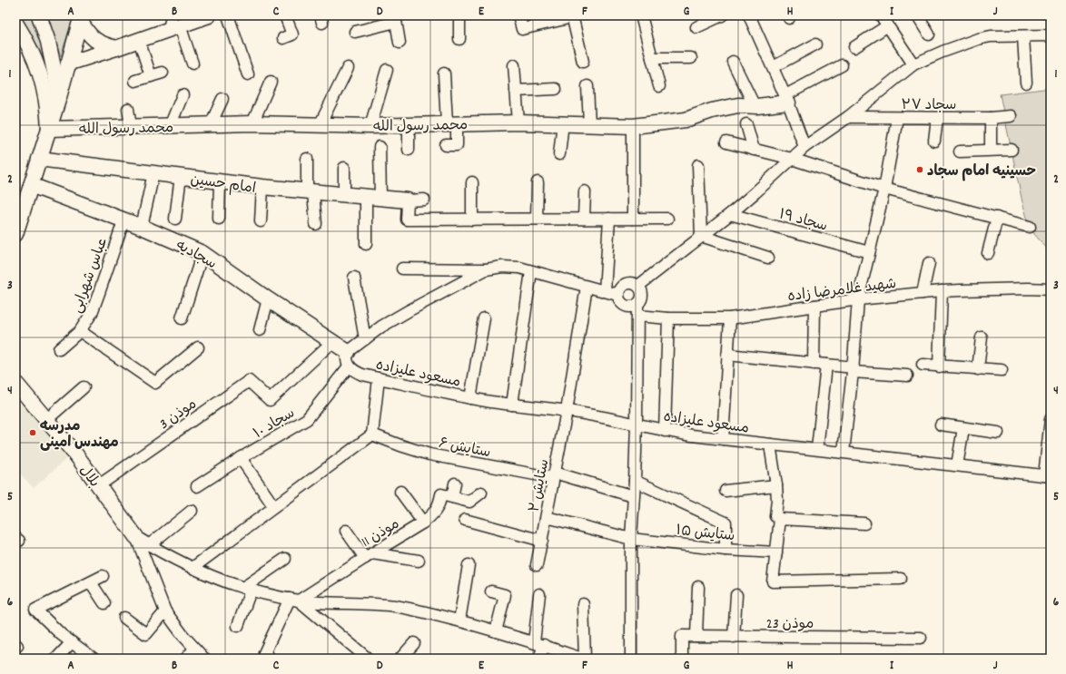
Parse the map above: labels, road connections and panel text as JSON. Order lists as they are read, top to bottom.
{
  "streets": {
    "street": [
      "سجاد ۲۷",
      "محمد رسول الله",
      "امام حسین",
      "سجاد ۱۹",
      "سجادیه",
      "عباس شهرابی",
      "شهید غلامرضا زاده",
      "مسعود علیزاده",
      "موذن 3",
      "سجاد ۱۰",
      "ستایش ۶",
      "بلال",
      "ستایش ۲",
      "موذن 11",
      "ستایش ۱۵",
      "موذن 23"
    ]
  },
  "crossings": [
    ["سجادیه", "عباس شهرابی"],
    ["سجادیه", "مسعود علیزاده"],
    ["سجادیه", "موذن 3"],
    ["سجادیه", "سجاد ۱۰"],
    ["مسعود علیزاده", "سجاد ۱۰"],
    ["مسعود علیزاده", "ستایش ۲"],
    ["موذن 3", "بلال"],
    ["ستایش ۶", "ستایش ۲"],
    ["ستایش ۲", "ستایش ۱۵"]
  ],
  "places": ["حسینیه امام سجاد", "مدرسه مهندس امینی"],
  "grid": {
    "columns": [
      "A",
      "B",
      "C",
      "D",
      "E",
      "F",
      "G",
      "H",
      "I",
      "J"
    ],
    "rows": [
      "1",
      "2",
      "3",
      "4",
      "5",
      "6"
    ]
  }
}
